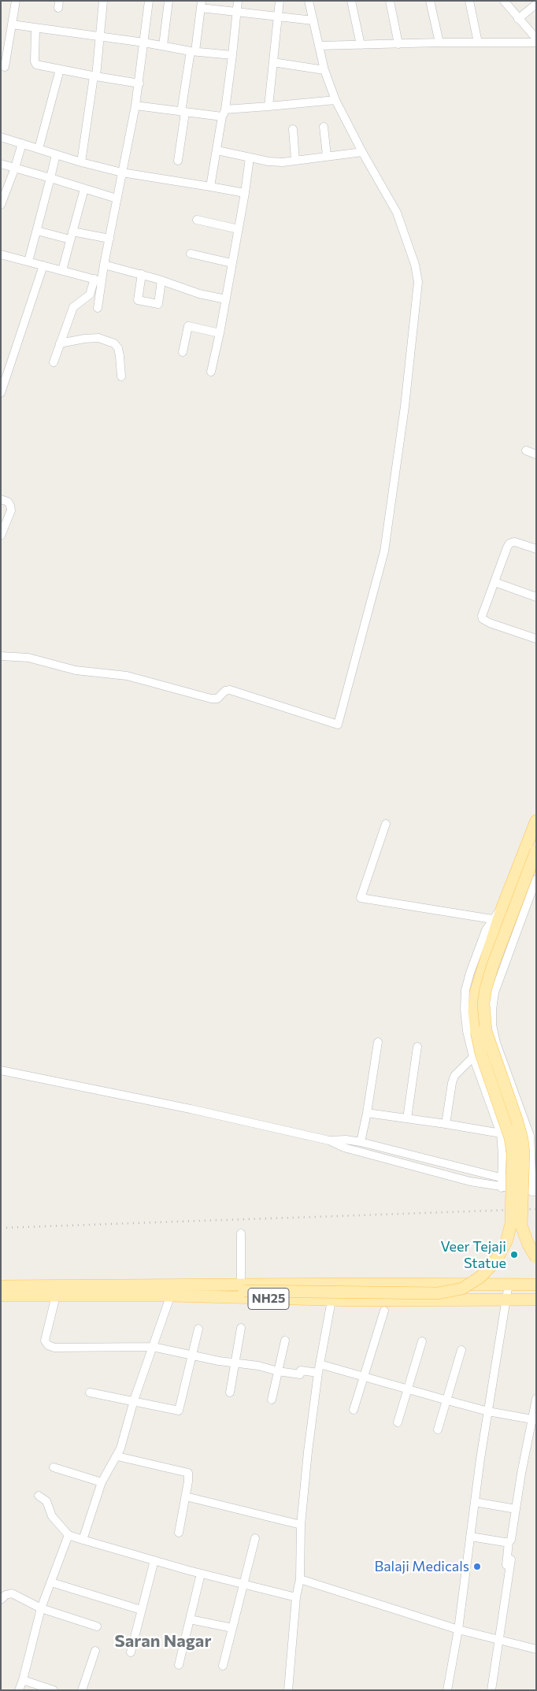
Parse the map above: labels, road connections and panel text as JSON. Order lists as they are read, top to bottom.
{
  "streets": {
    "main road": ["NH25"]
  },
  "districts": ["Saran Nagar"],
  "places": ["Veer Tejaji Statue", "Balaji Medicals"]
}
